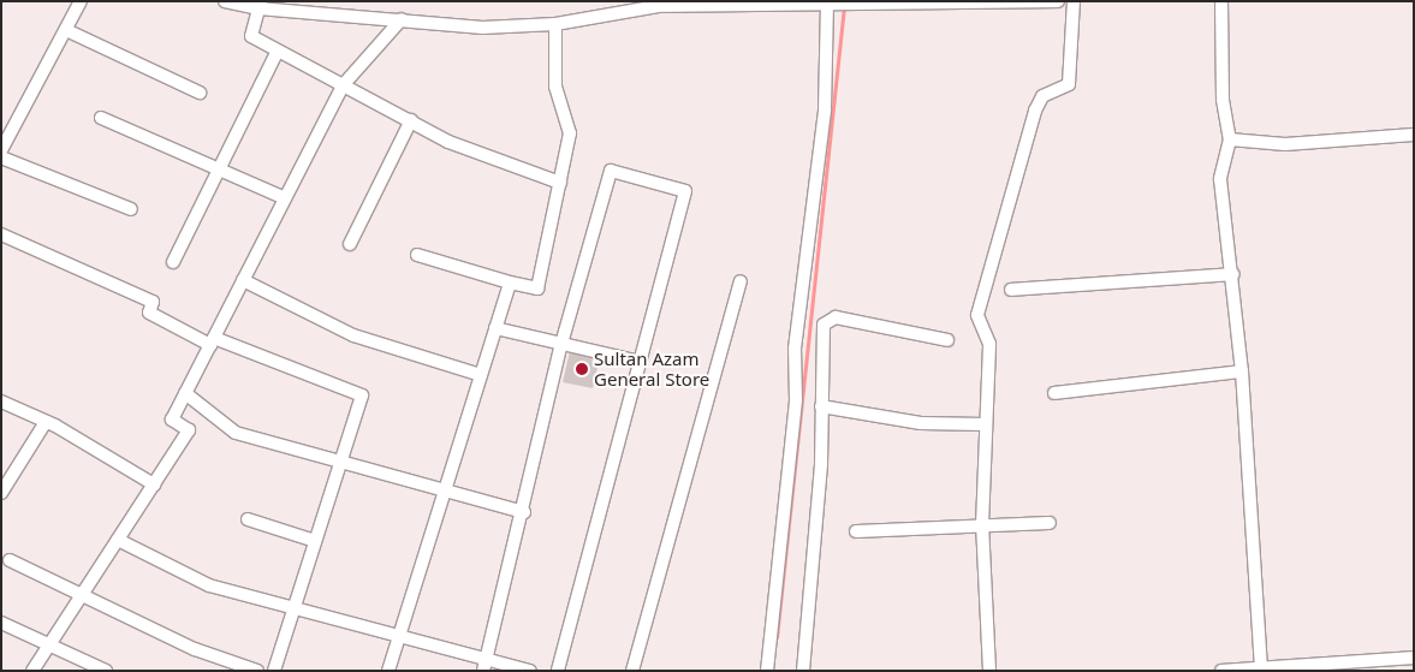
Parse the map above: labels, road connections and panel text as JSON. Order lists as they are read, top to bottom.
{
  "places": ["Sultan Azam General Store"]
}
